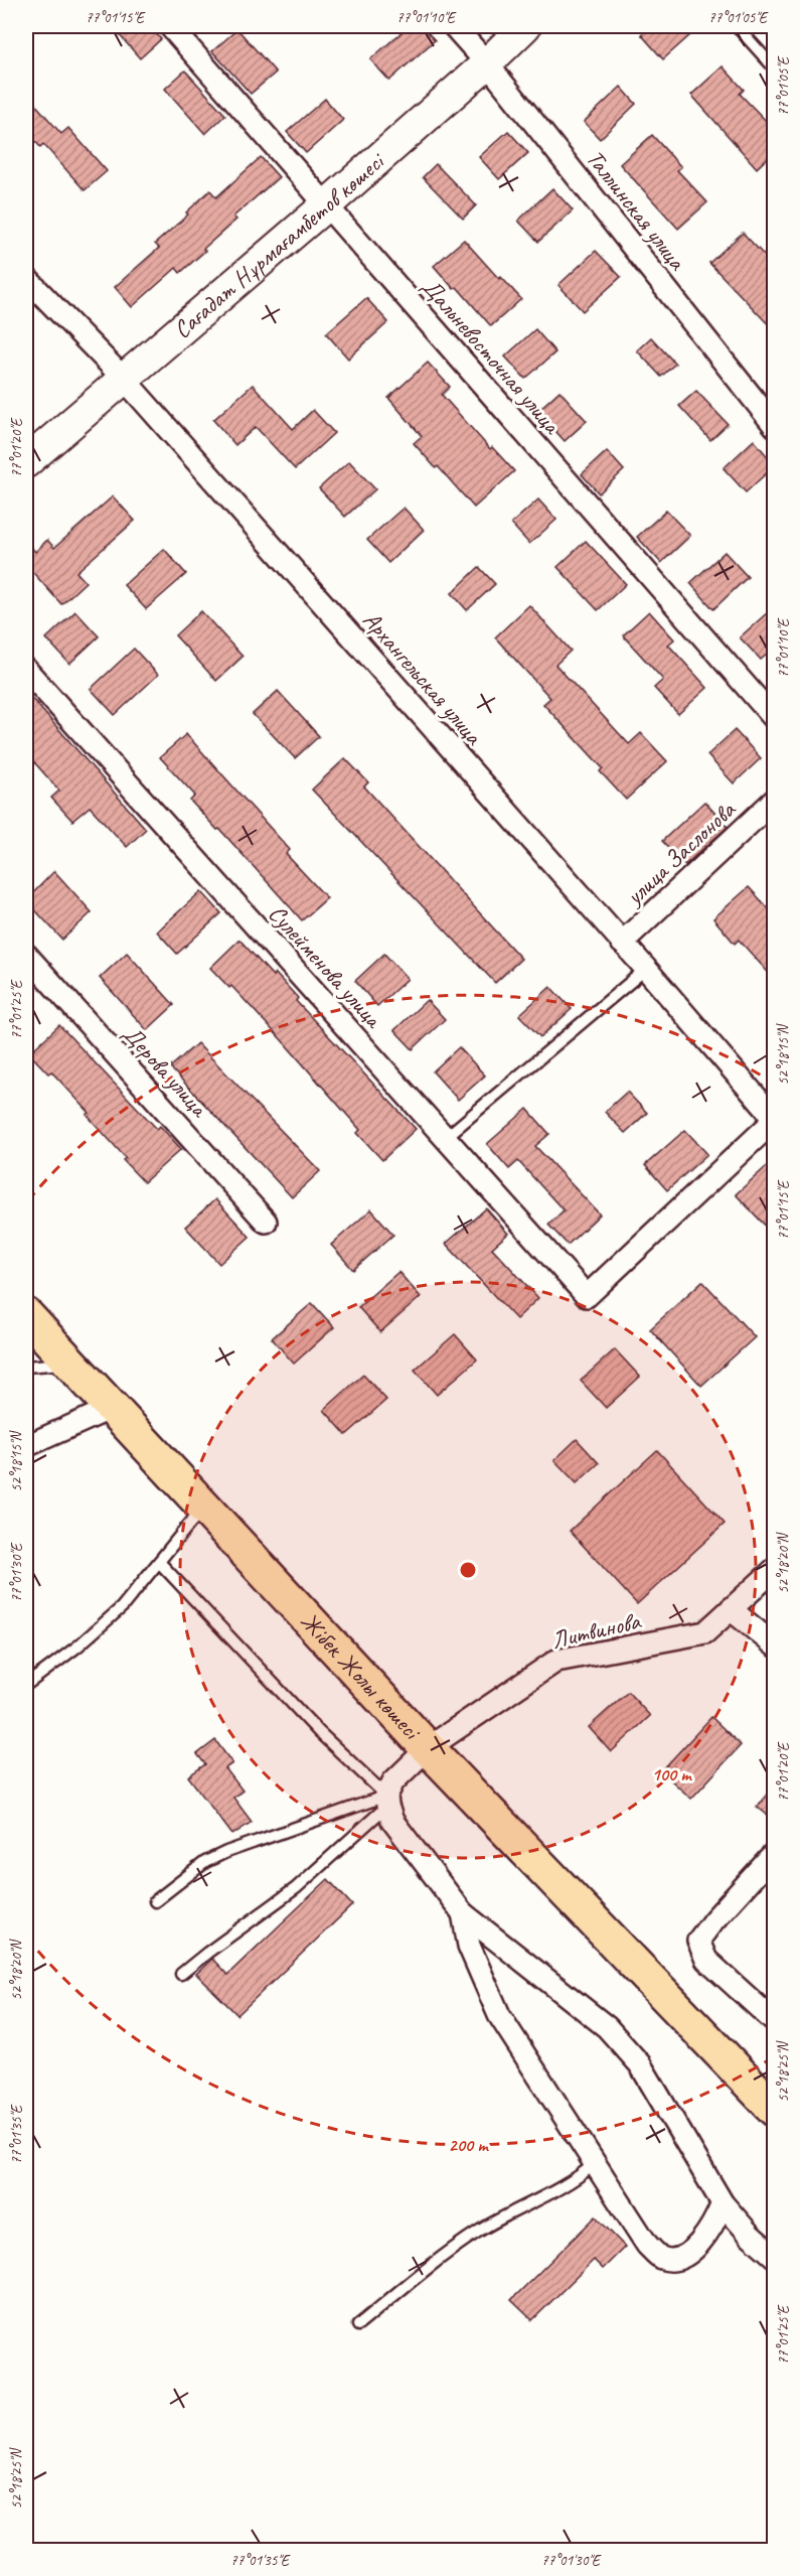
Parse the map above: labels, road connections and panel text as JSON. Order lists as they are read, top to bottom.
{
  "streets": {
    "highway": ["Жібек Жолы көшесі"],
    "main road": ["Сағадат Нұрмағамбетов көшесі"],
    "street": [
      "Таллинская улица",
      "Дальневосточная улица",
      "Архангельская улица",
      "улица Заслонова",
      "Сулейменова улица",
      "Дерова улица",
      "Литвинова"
    ]
  },
  "crossings": [
    ["Таллинская улица", "Сағадат Нұрмағамбетов көшесі"],
    ["Сағадат Нұрмағамбетов көшесі", "Дальневосточная улица"],
    ["Сағадат Нұрмағамбетов көшесі", "Архангельская улица"],
    ["Архангельская улица", "улица Заслонова"],
    ["Архангельская улица", "Сулейменова улица"],
    ["Литвинова", "Жібек Жолы көшесі"]
  ],
  "coordinates": [
    "77°01'15\"E",
    "77°01'10\"E",
    "77°01'05\"E",
    "77°01'20\"E",
    "77°01'25\"E",
    "52°18'15\"N",
    "52°18'20\"N",
    "77°01'30\"E",
    "52°18'25\"N",
    "77°01'35\"E"
  ],
  "rings": ["100 m", "200 m"]
}
